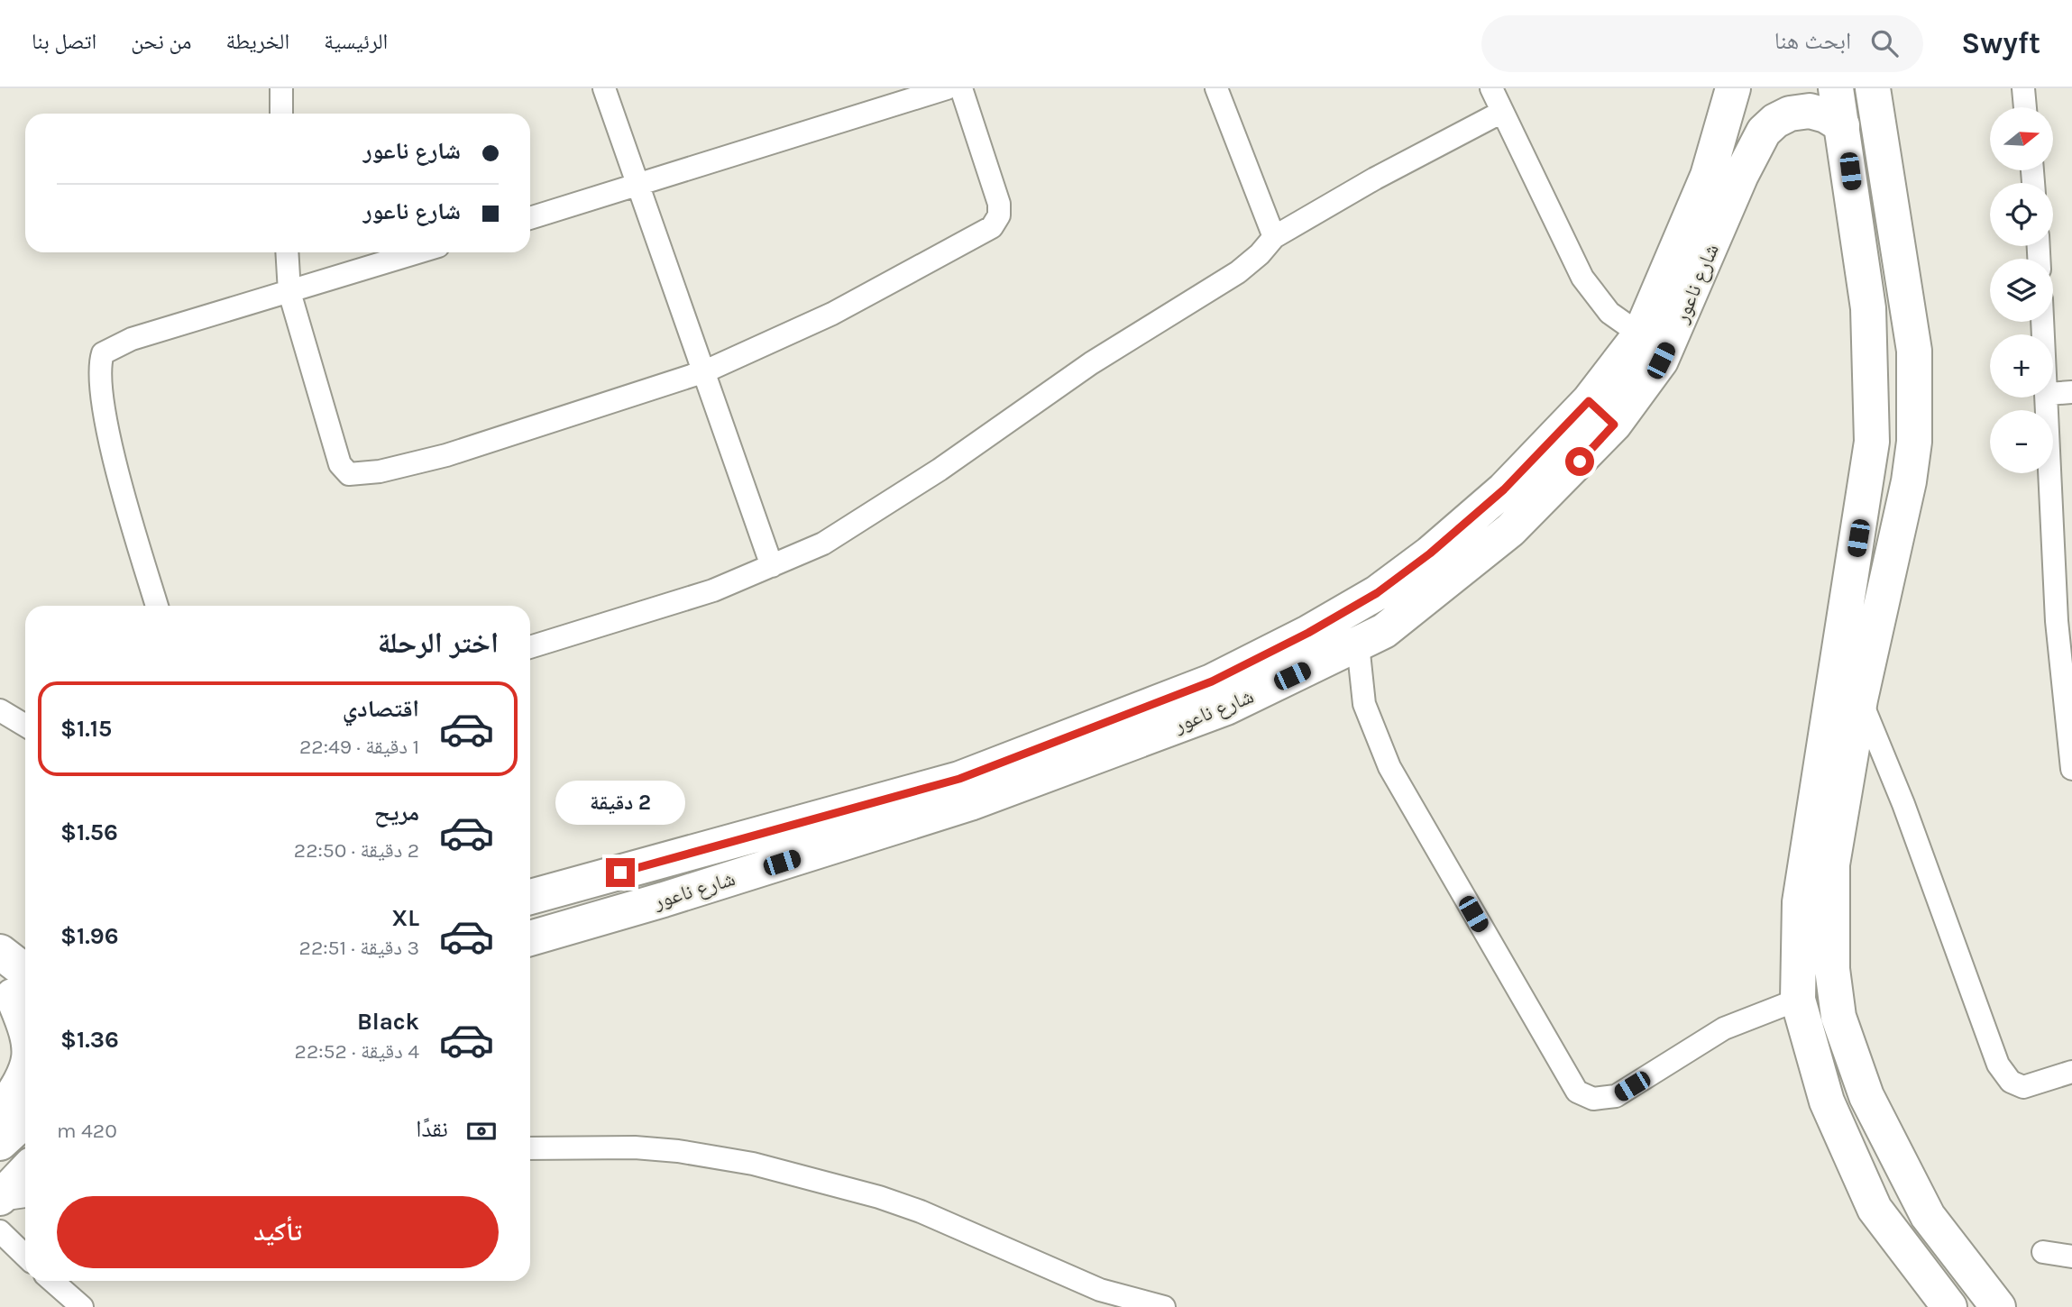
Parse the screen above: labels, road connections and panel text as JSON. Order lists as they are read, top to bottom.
{
  "streets": {
    "main road": ["شارع ناعور"]
  },
  "north": "right",
  "page": {
    "header": "Swyft",
    "search": "ابحث هنا",
    "nav": [
      "الرئيسية",
      "الخريطة",
      "من نحن",
      "اتصل بنا"
    ],
    "map_buttons": ["+", "−"],
    "banner": ["شارع ناعور", "شارع ناعور"],
    "heading": "اختر الرحلة",
    "list": [
      {
        "name": "اقتصادي",
        "note": "1 دقيقة · 22:49",
        "value": "$1.15"
      },
      {
        "name": "مريح",
        "note": "2 دقيقة · 22:50",
        "value": "$1.56"
      },
      {
        "name": "XL",
        "note": "3 دقيقة · 22:51",
        "value": "$1.96"
      },
      {
        "name": "Black",
        "note": "4 دقيقة · 22:52",
        "value": "$1.36"
      }
    ],
    "bubble": "2 دقيقة",
    "pay": ["نقدًا", "420 m"],
    "buttons": "تأكيد"
  }
}
